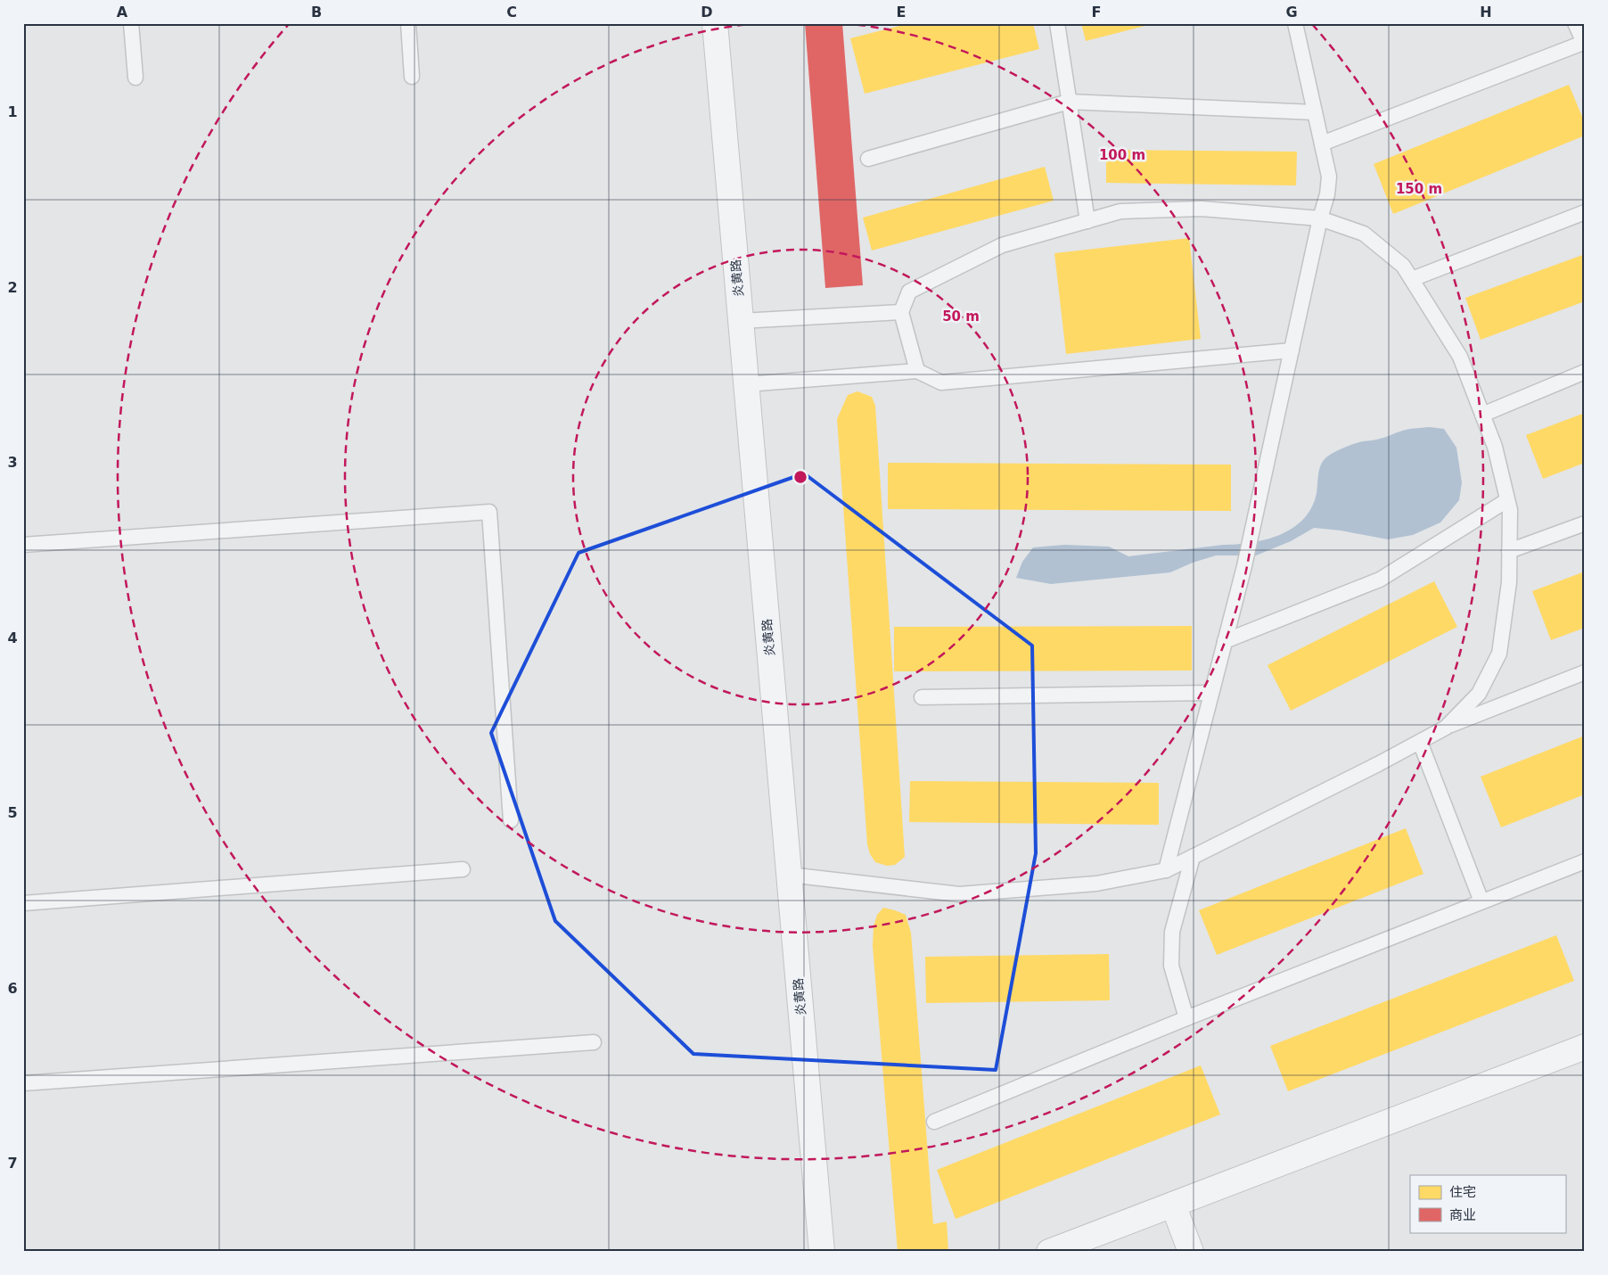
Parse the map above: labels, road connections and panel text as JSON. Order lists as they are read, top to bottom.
{
  "streets": {
    "street": ["炎黄路"]
  },
  "legend": ["住宅", "商业"],
  "grid": {
    "columns": [
      "A",
      "B",
      "C",
      "D",
      "E",
      "F",
      "G",
      "H"
    ],
    "rows": [
      "1",
      "2",
      "3",
      "4",
      "5",
      "6",
      "7"
    ]
  },
  "rings": ["100 m", "150 m", "50 m"]
}
